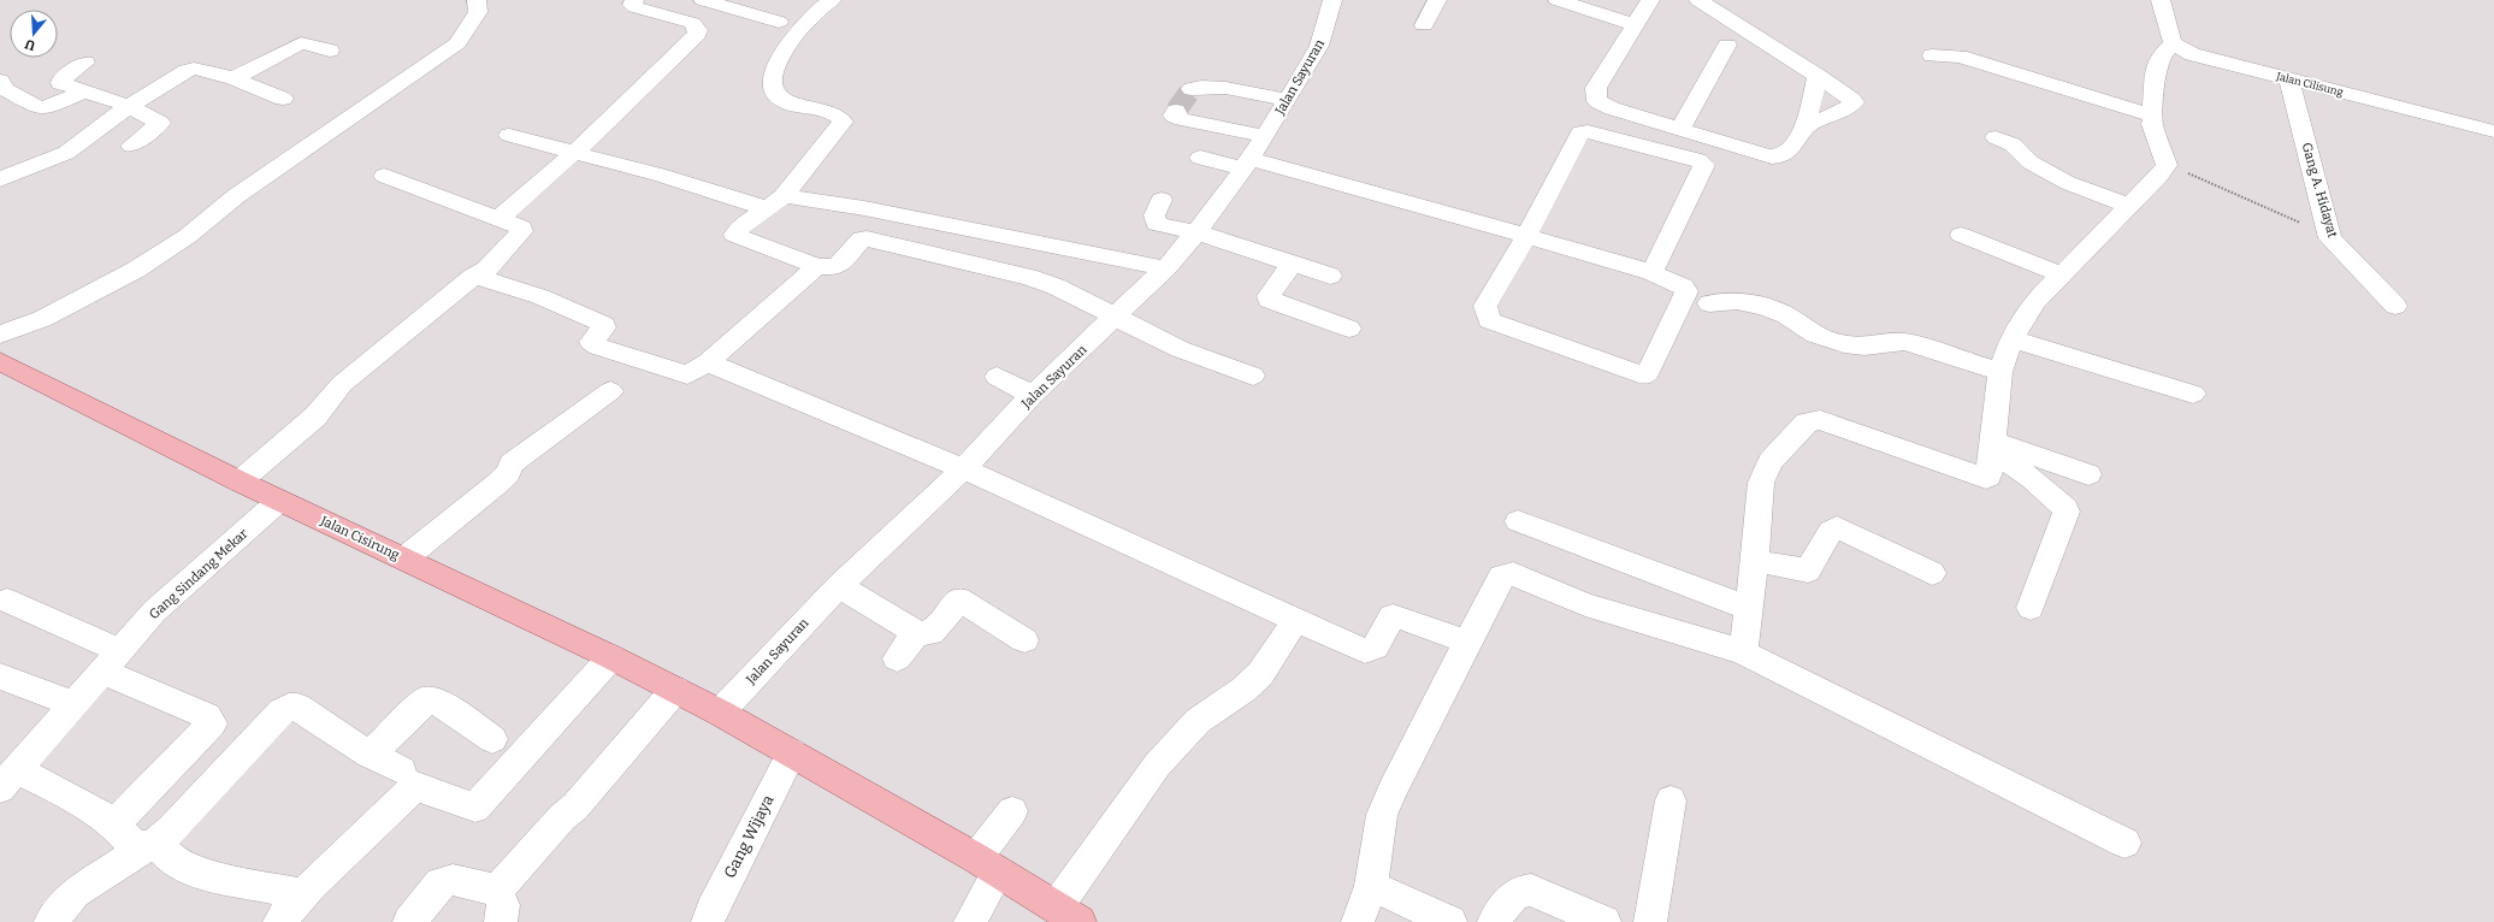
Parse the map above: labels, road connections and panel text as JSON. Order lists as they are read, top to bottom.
{
  "streets": {
    "main road": ["Jalan Cisirung"],
    "street": [
      "Jalan Sayuran",
      "Jalan Cilisung",
      "Gang A. Hidayat",
      "Gang Sindang Mekar",
      "Gang Wijaya"
    ]
  },
  "crossings": [
    ["Jalan Sayuran", "Jalan Cisirung"],
    ["Jalan Cilisung", "Gang A. Hidayat"],
    ["Jalan Cisirung", "Gang Sindang Mekar"],
    ["Jalan Cisirung", "Gang Wijaya"]
  ],
  "north": "bottom"
}
